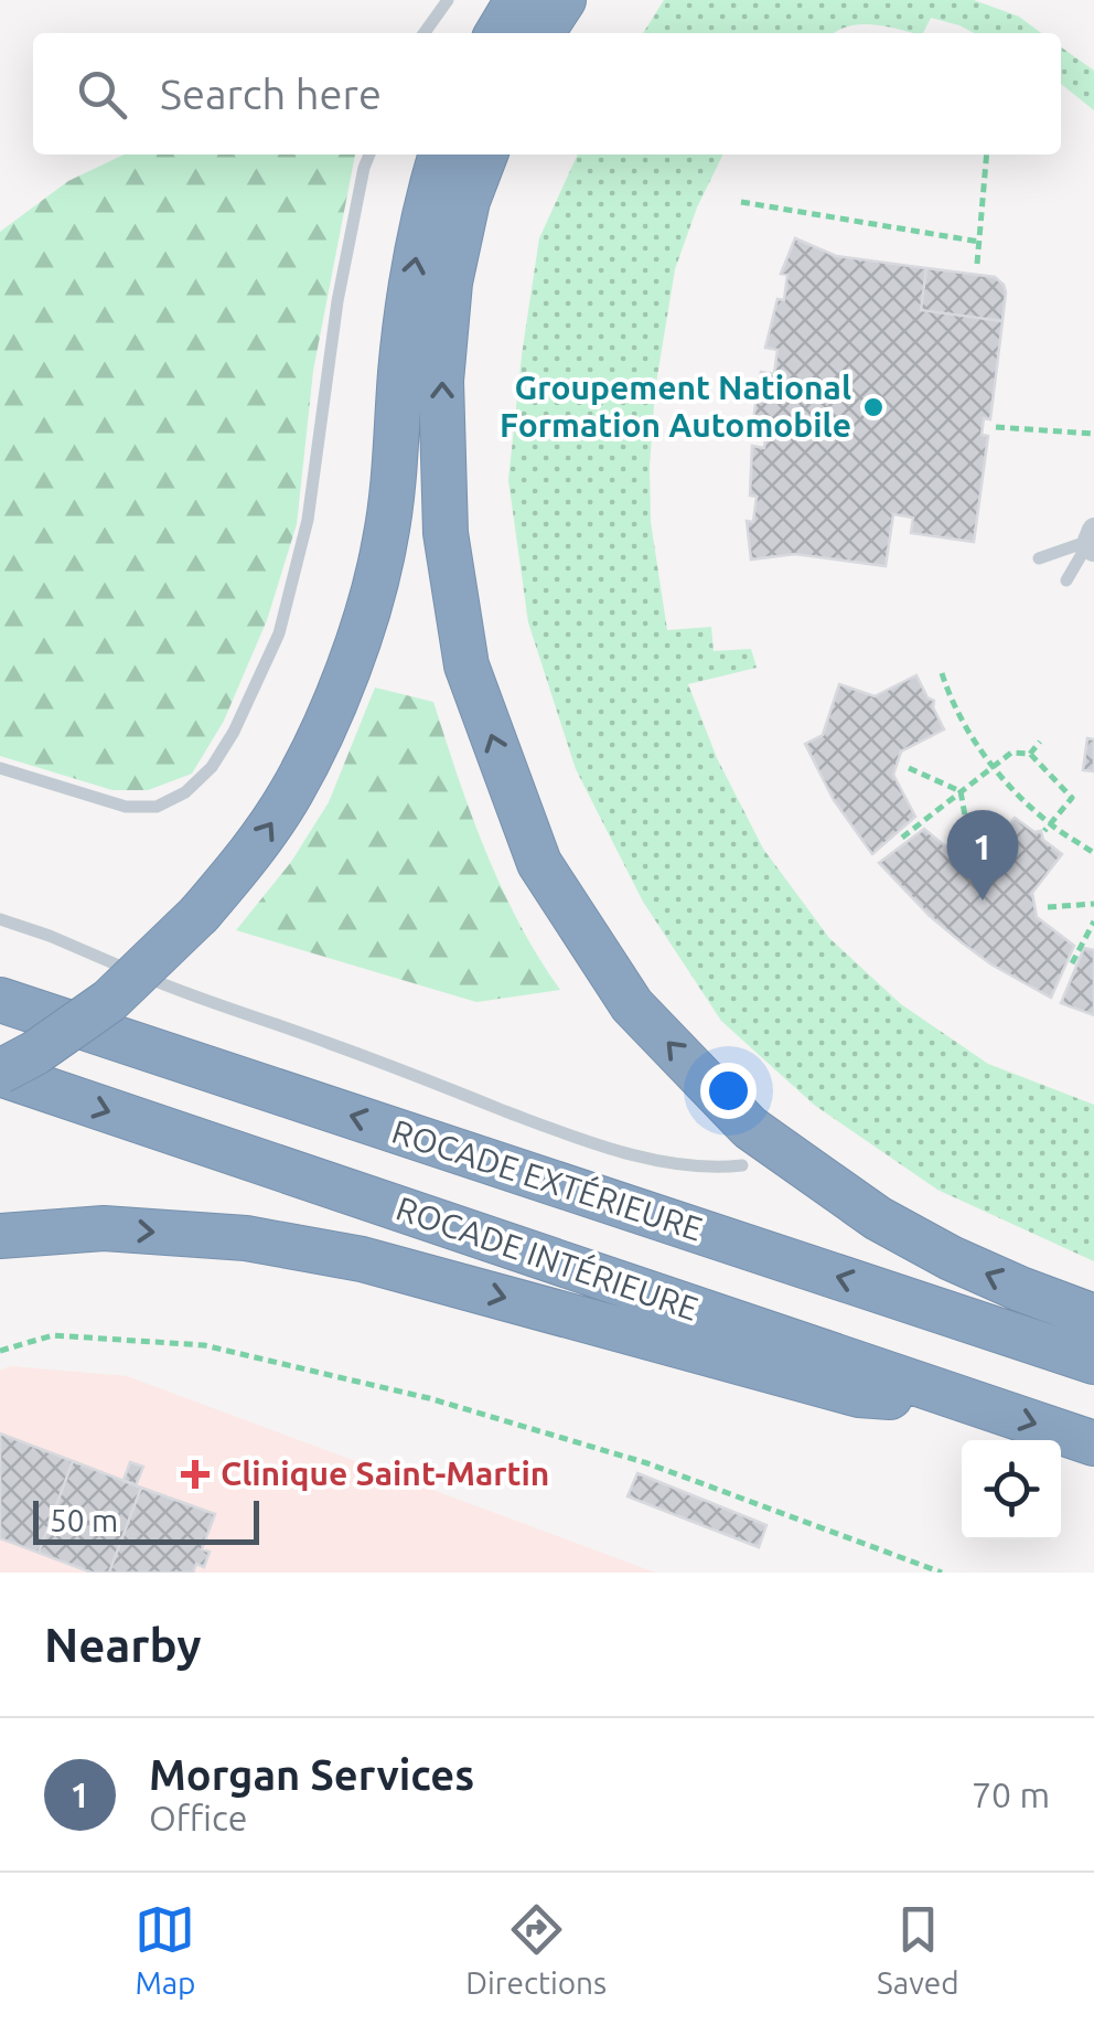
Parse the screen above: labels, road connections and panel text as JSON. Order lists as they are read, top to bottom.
{
  "streets": {
    "highway": ["ROCADE EXTÉRIEURE", "ROCADE INTÉRIEURE"]
  },
  "places": {
    "other": ["Groupement National Formation Automobile"],
    "health": ["Clinique Saint-Martin"]
  },
  "scale_bar": "50 m",
  "page": {
    "search": "Search here",
    "pins": "1",
    "scale": "50 m",
    "heading": "Nearby",
    "list": [
      {
        "mark": "1",
        "name": "Morgan Services",
        "note": "Office",
        "value": "70 m"
      }
    ],
    "nav": ["Map", "Directions", "Saved"]
  }
}
